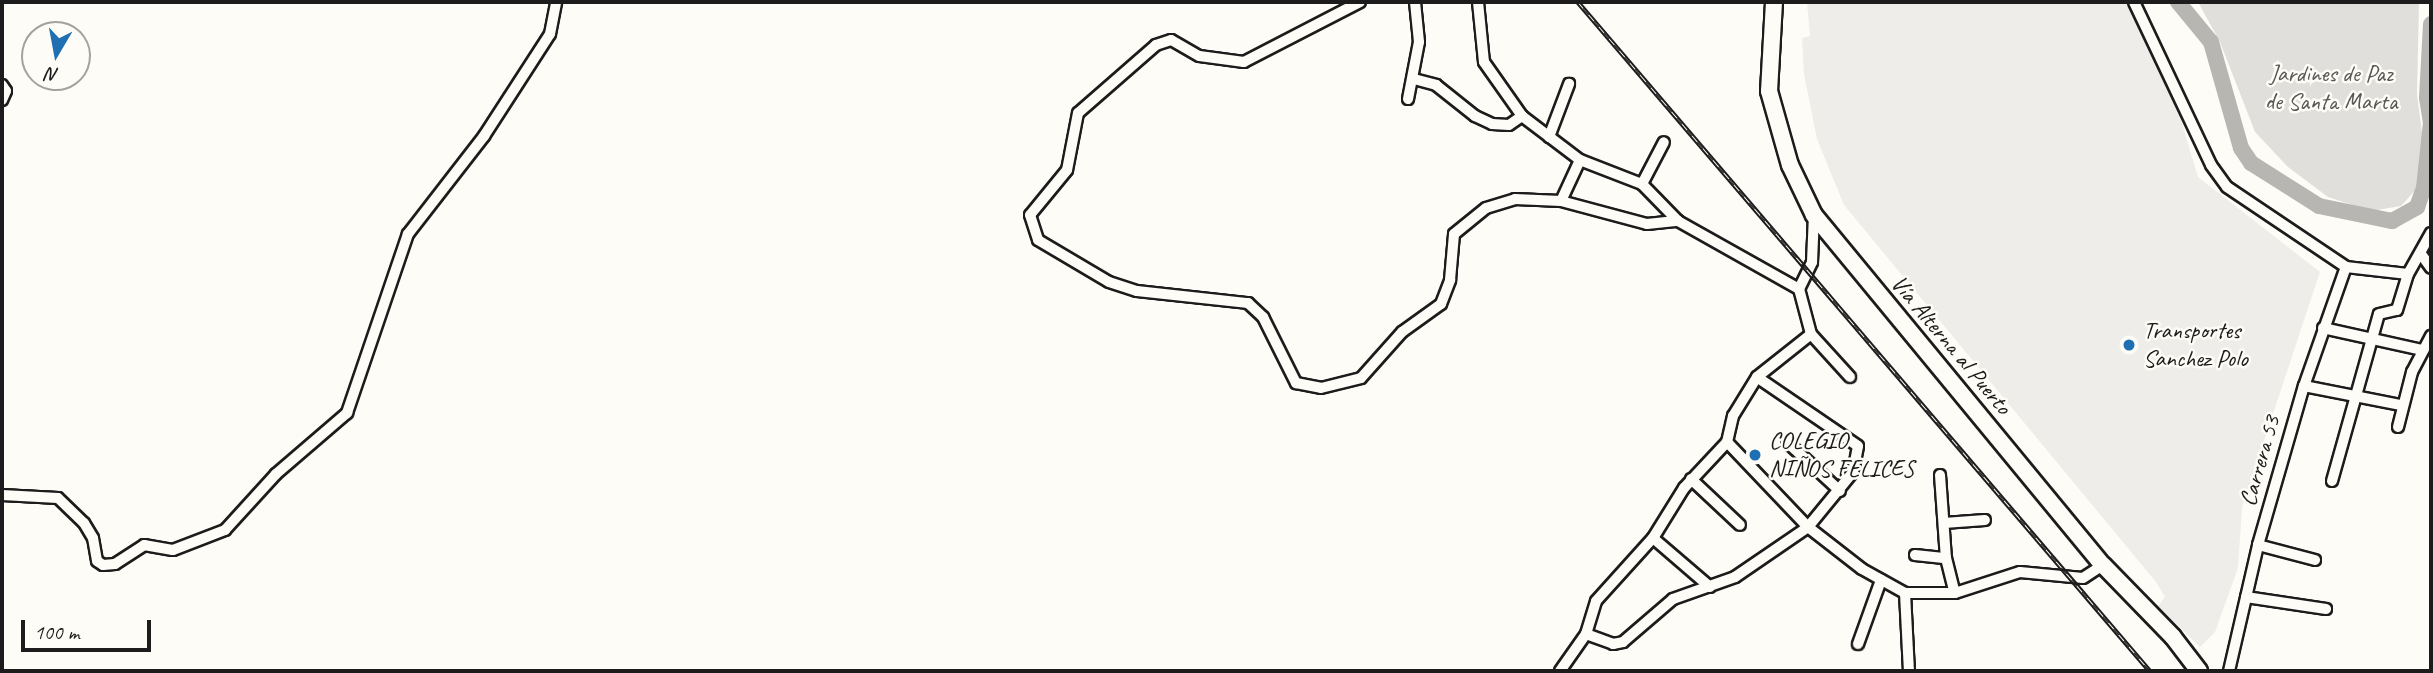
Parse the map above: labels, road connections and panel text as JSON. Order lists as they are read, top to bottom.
{
  "streets": {
    "main road": ["Vía Alterna al Puerto"],
    "street": ["Carrera 53"]
  },
  "parks": ["Jardines de Paz de Santa Marta"],
  "places": ["Transportes Sanchez Polo", "COLEGIO NIÑOS FELICES"],
  "scale_bar": "100 m",
  "north": "bottom"
}
